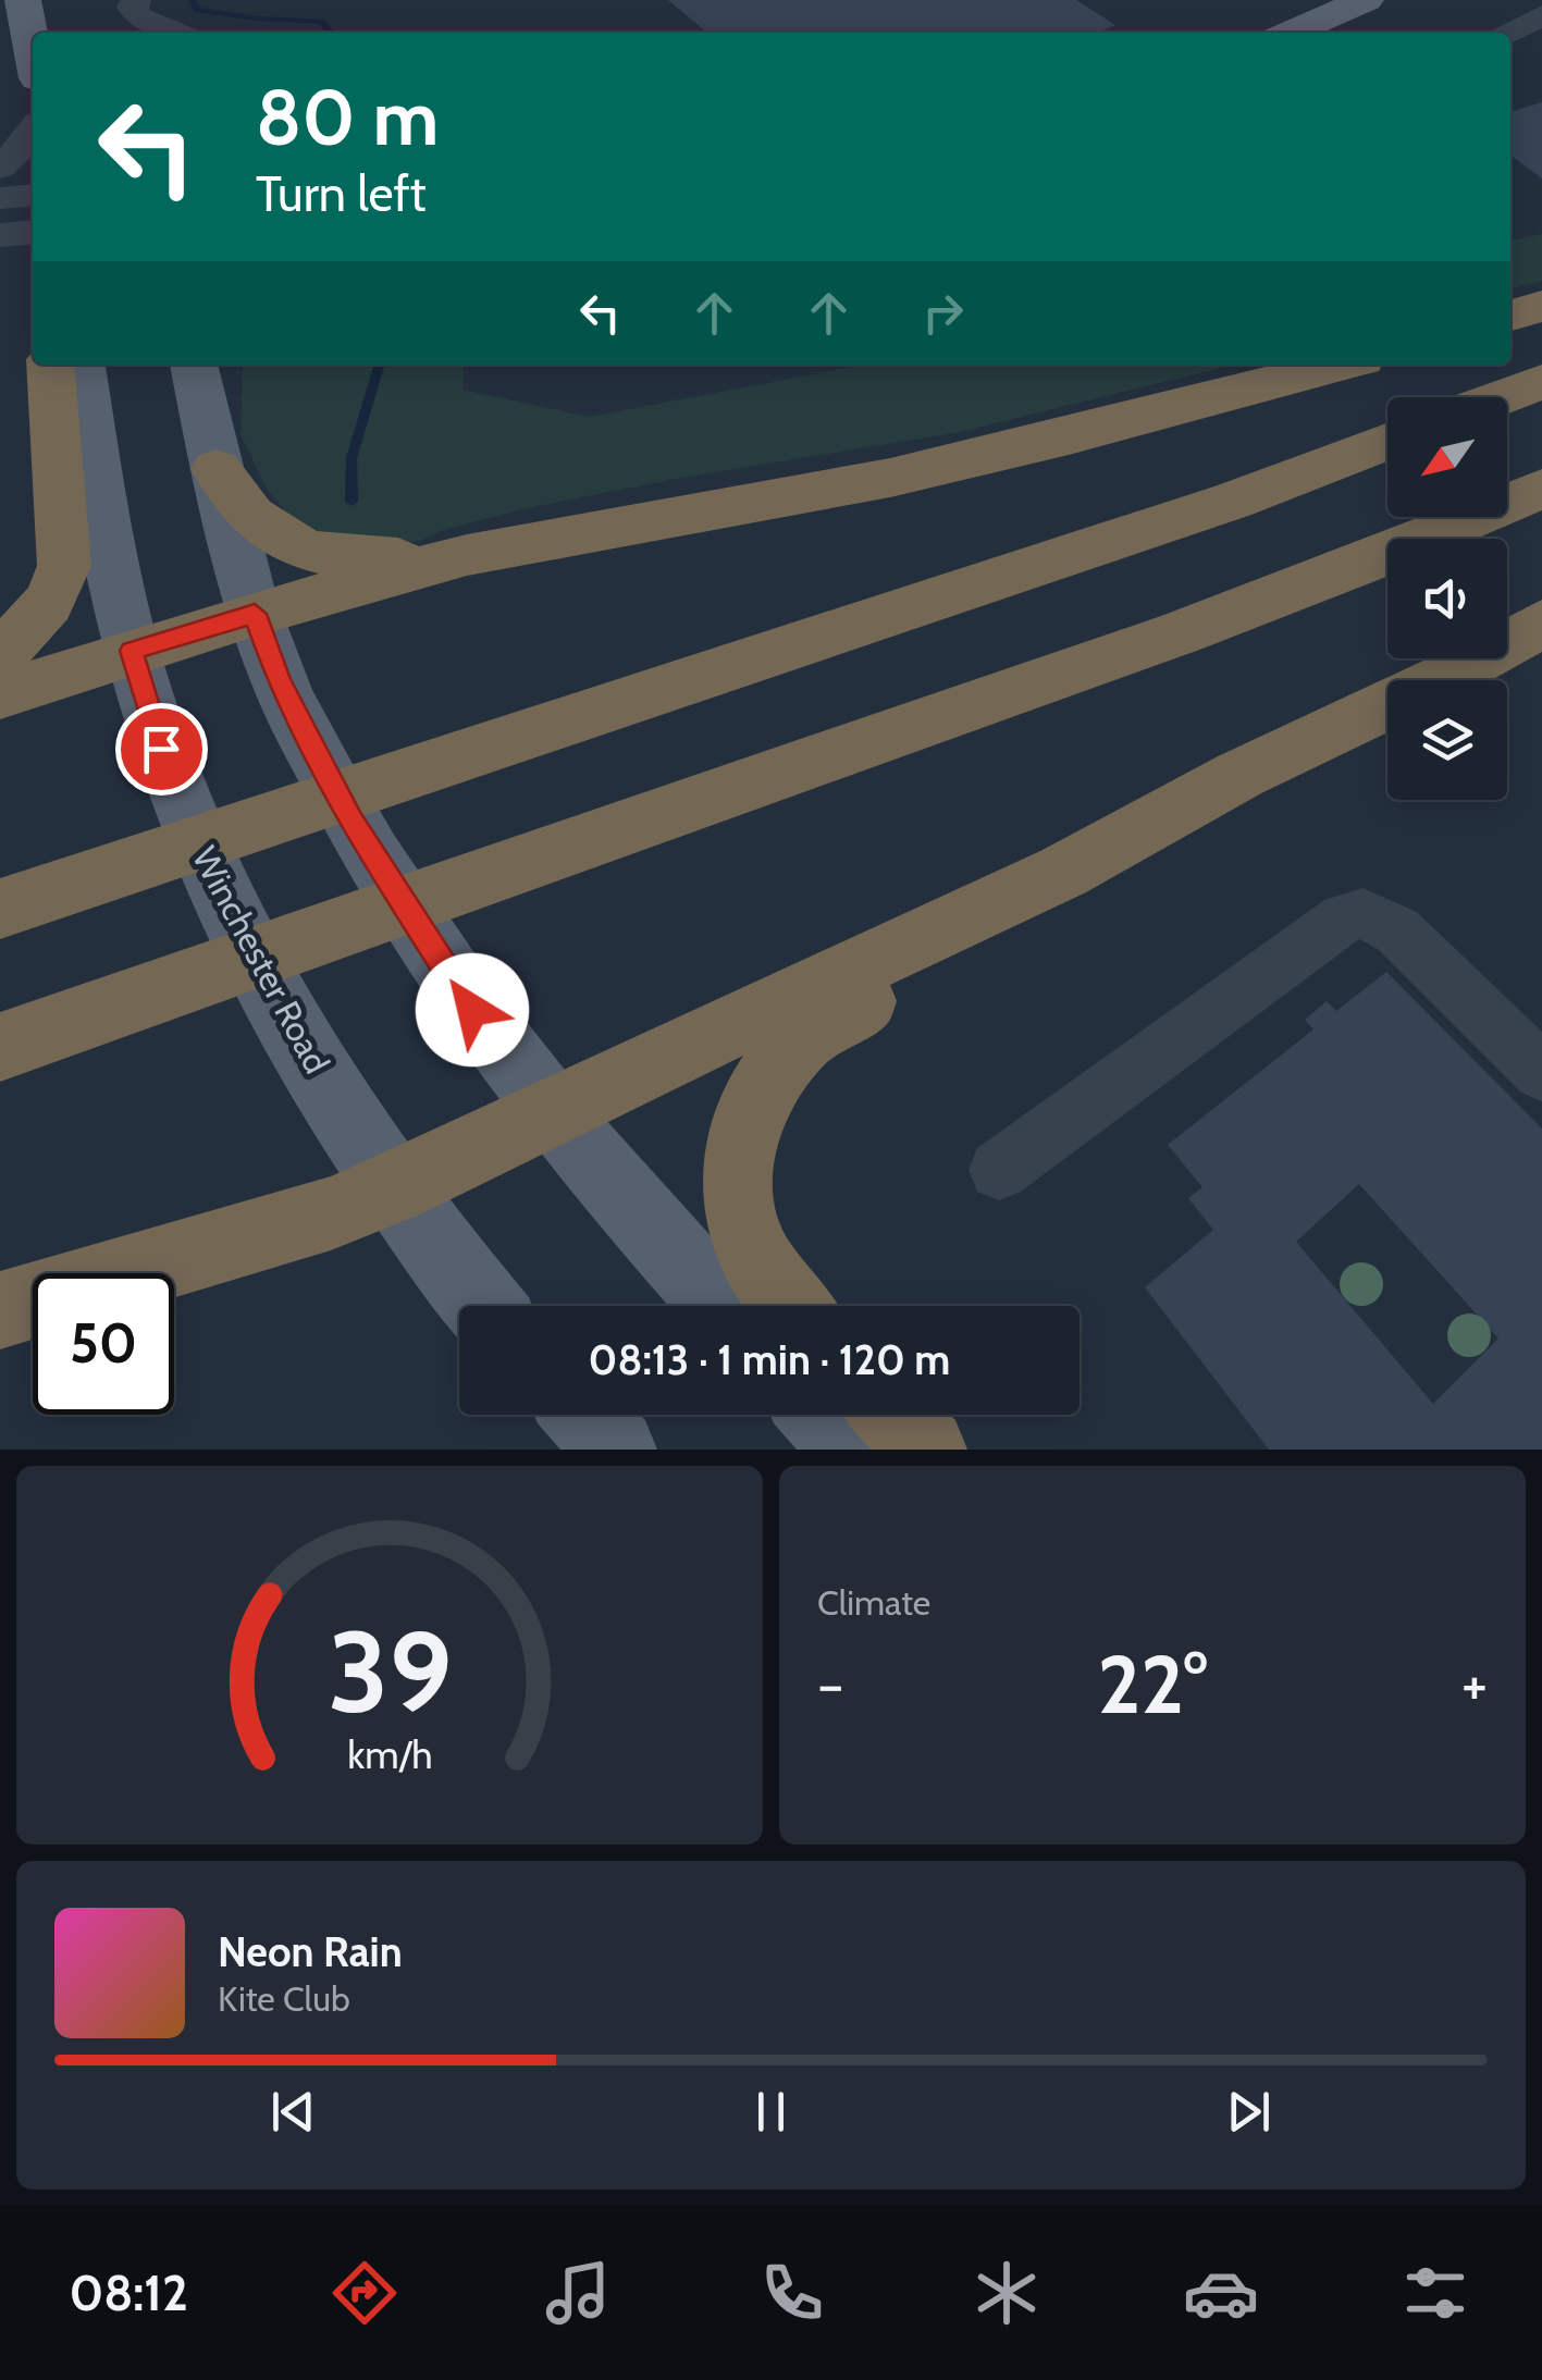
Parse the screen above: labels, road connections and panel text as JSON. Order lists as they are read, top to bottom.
{
  "streets": {
    "main road": ["Winchester Road"]
  },
  "north": "bottom left",
  "page": {
    "turn": ["80 m", "Turn left"],
    "limit": "50",
    "trip": "08:13 · 1 min · 120 m",
    "tile": "Climate",
    "heat": ["−", "22°", "+"],
    "song": ["Neon Rain", "Kite Club"],
    "tabs": "08:12",
    "gauge": ["39", "km/h"]
  }
}
